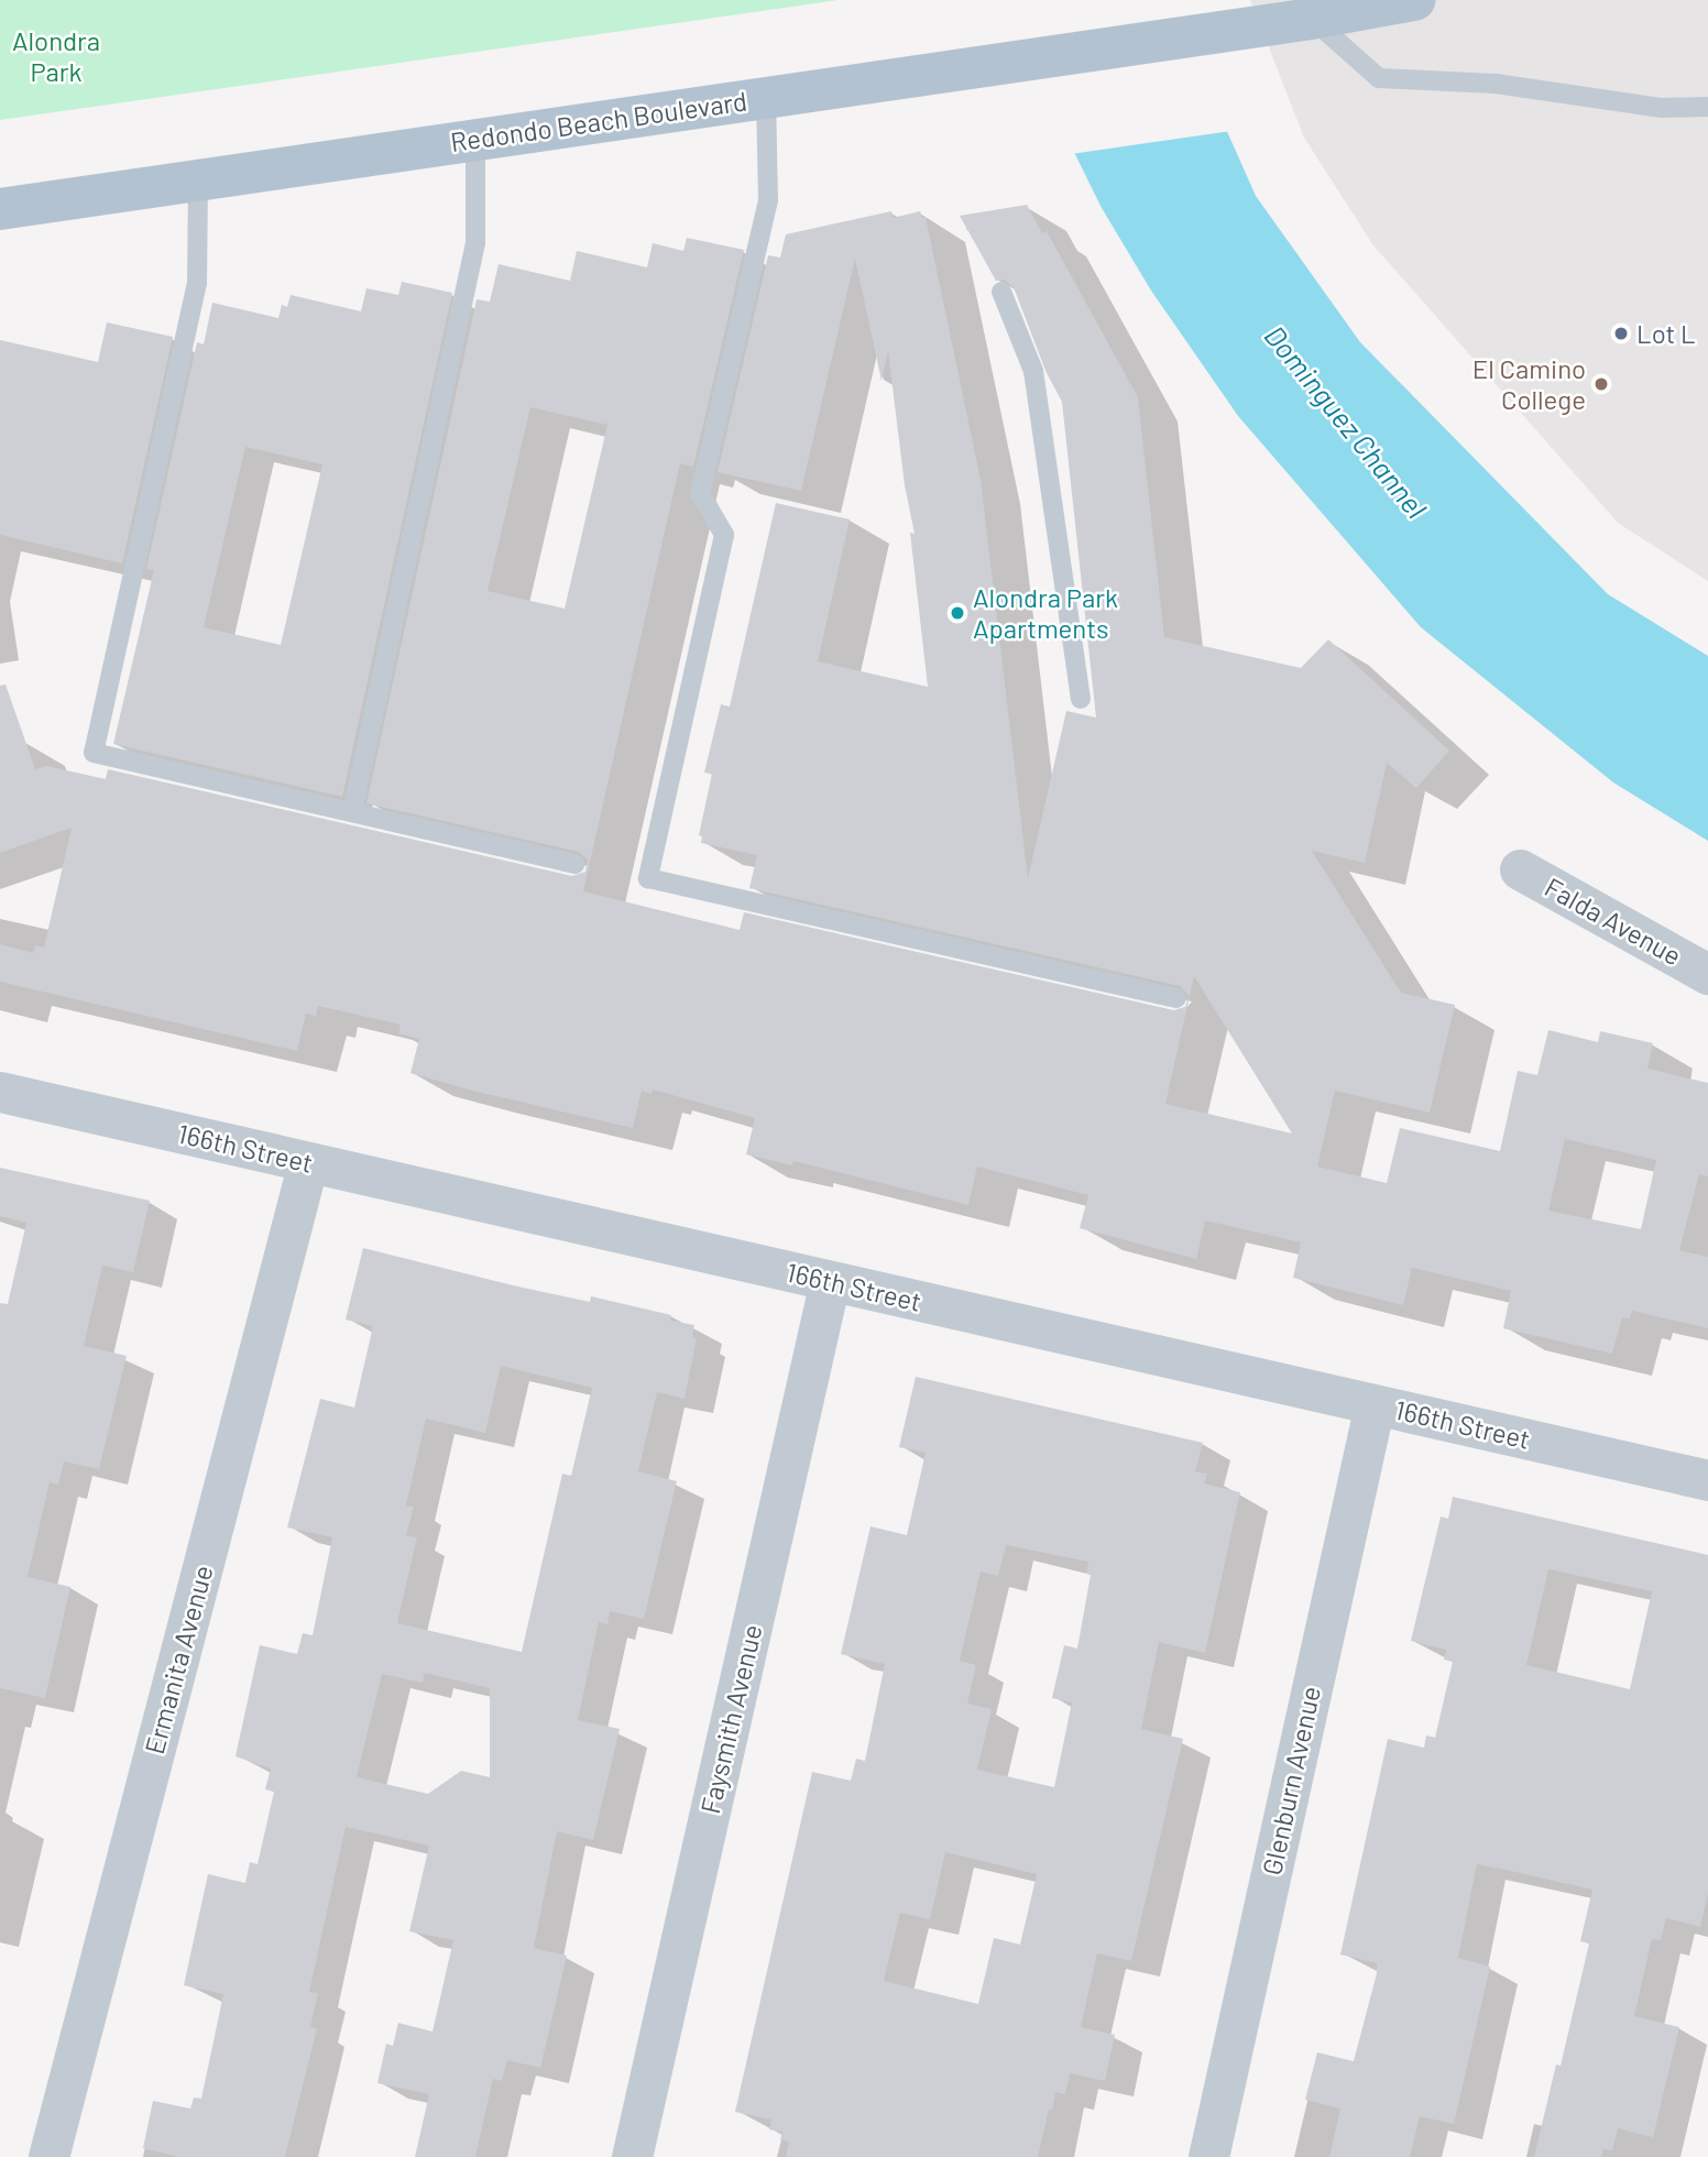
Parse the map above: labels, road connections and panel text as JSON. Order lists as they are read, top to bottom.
{
  "streets": {
    "main road": ["Redondo Beach Boulevard"],
    "street": [
      "Falda Avenue",
      "166th Street",
      "Ermanita Avenue",
      "Faysmith Avenue",
      "Glenburn Avenue"
    ]
  },
  "crossings": [
    ["166th Street", "Ermanita Avenue"],
    ["166th Street", "Faysmith Avenue"],
    ["166th Street", "Glenburn Avenue"]
  ],
  "water": ["Dominguez Channel"],
  "parks": ["Alondra Park"],
  "places": ["Lot L", "El Camino College", "Alondra Park Apartments"]
}
